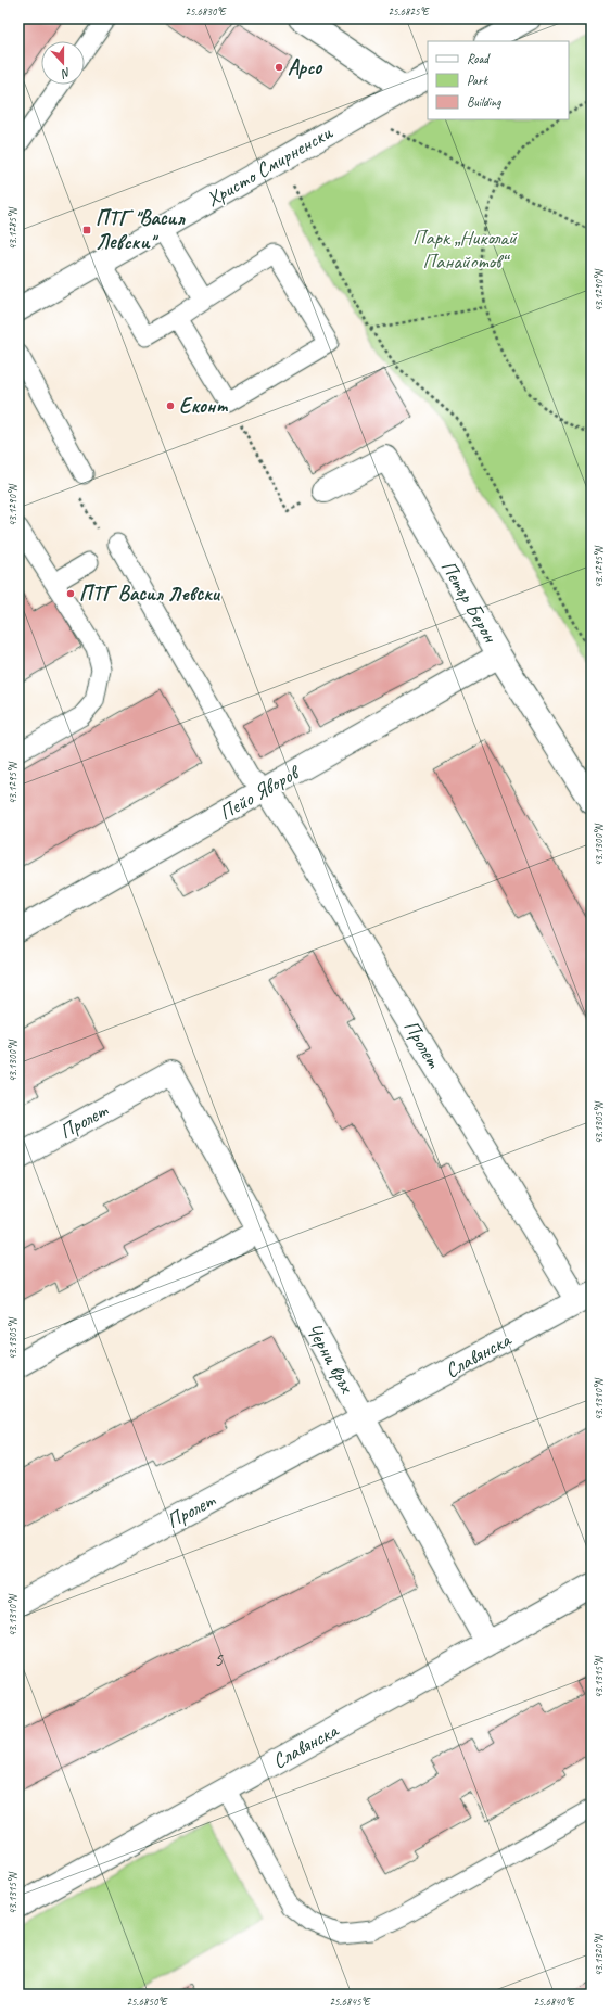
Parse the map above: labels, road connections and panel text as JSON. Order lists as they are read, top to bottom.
{
  "streets": {
    "street": [
      "Христо Смирненски",
      "Петър Берон",
      "Пейо Яворов",
      "Пролет",
      "Славянска",
      "Черни връх"
    ]
  },
  "crossings": [
    ["Петър Берон", "Пейо Яворов"],
    ["Пейо Яворов", "Пролет"],
    ["Пролет", "Славянска"],
    ["Пролет", "Черни връх"],
    ["Славянска", "Черни връх"]
  ],
  "parks": ["Парк „Николай Панайотов“"],
  "places": {
    "other": ["Арсо", "Еконт", "ПТГ Васил Левски"],
    "transit": ["ПТГ \"Васил Левски\""]
  },
  "house_numbers": ["5"],
  "legend": ["Road", "Park", "Building"],
  "north": "bottom",
  "coordinates": [
    "25.6830°E",
    "25.6825°E",
    "43.1285°N",
    "43.1290°N",
    "43.1295°N",
    "43.1300°N",
    "43.1305°N",
    "43.1310°N",
    "43.1315°N",
    "43.1320°N",
    "25.6850°E",
    "25.6845°E",
    "25.6840°E"
  ]
}
